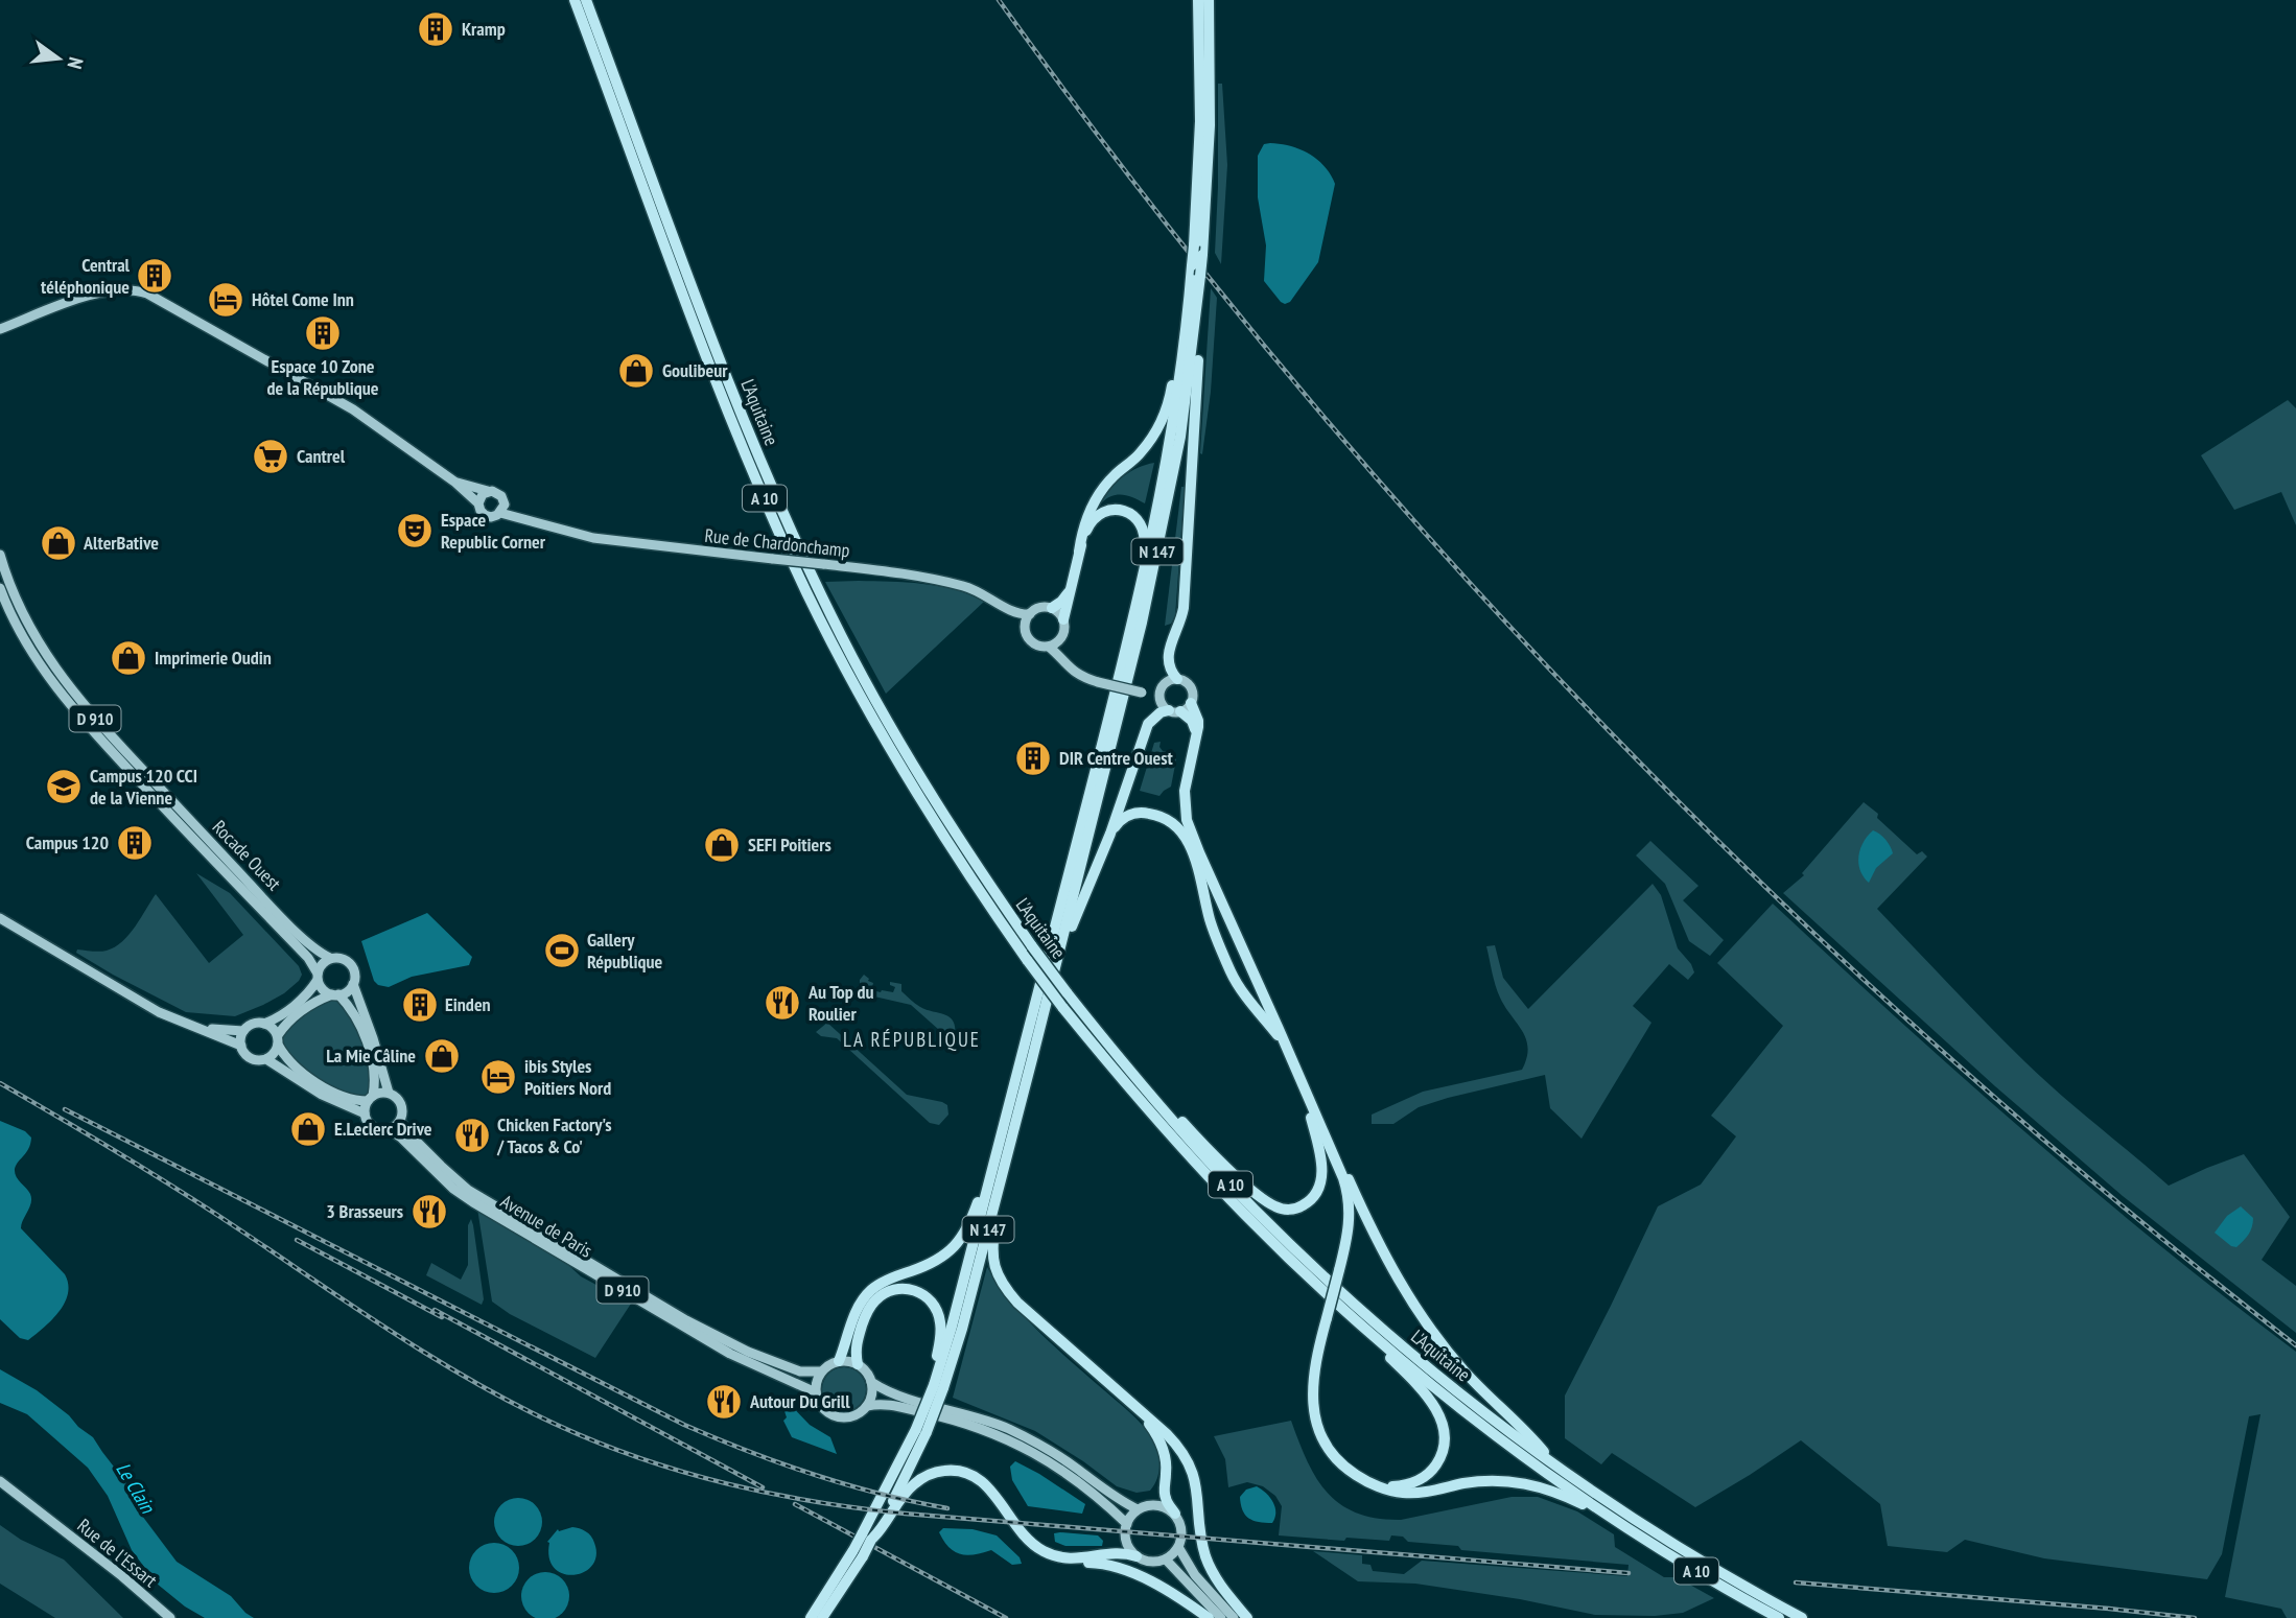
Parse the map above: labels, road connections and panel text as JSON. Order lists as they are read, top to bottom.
{
  "streets": {
    "highway": ["L'Aquitaine", "A 10", "N 147"],
    "main road": [
      "Rue de Chardonchamp",
      "D 910",
      "Rocade Ouest",
      "Avenue de Paris",
      "Rue de l'Essart"
    ]
  },
  "crossings": [
    ["N 147", "Avenue de Paris"]
  ],
  "districts": ["LA RÉPUBLIQUE"],
  "water": ["Le Clain"],
  "places": {
    "building": [
      "Kramp",
      "Central téléphonique",
      "Espace 10 Zone de la République",
      "DIR Centre Ouest",
      "Campus 120",
      "Einden"
    ],
    "hotel": ["Hôtel Come Inn", "ibis Styles Poitiers Nord"],
    "shop": [
      "Goulibeur",
      "AlterBative",
      "Imprimerie Oudin",
      "SEFI Poitiers",
      "La Mie Câline",
      "E.Leclerc Drive"
    ],
    "supermarket": ["Cantrel"],
    "theatre": ["Espace Republic Corner"],
    "school or university": ["Campus 120 CCI de la Vienne"],
    "sports": ["Gallery République"],
    "restaurant": [
      "Au Top du Roulier",
      "Chicken Factory's / Tacos & Co'",
      "3 Brasseurs",
      "Autour Du Grill"
    ]
  },
  "north": "right"
}
